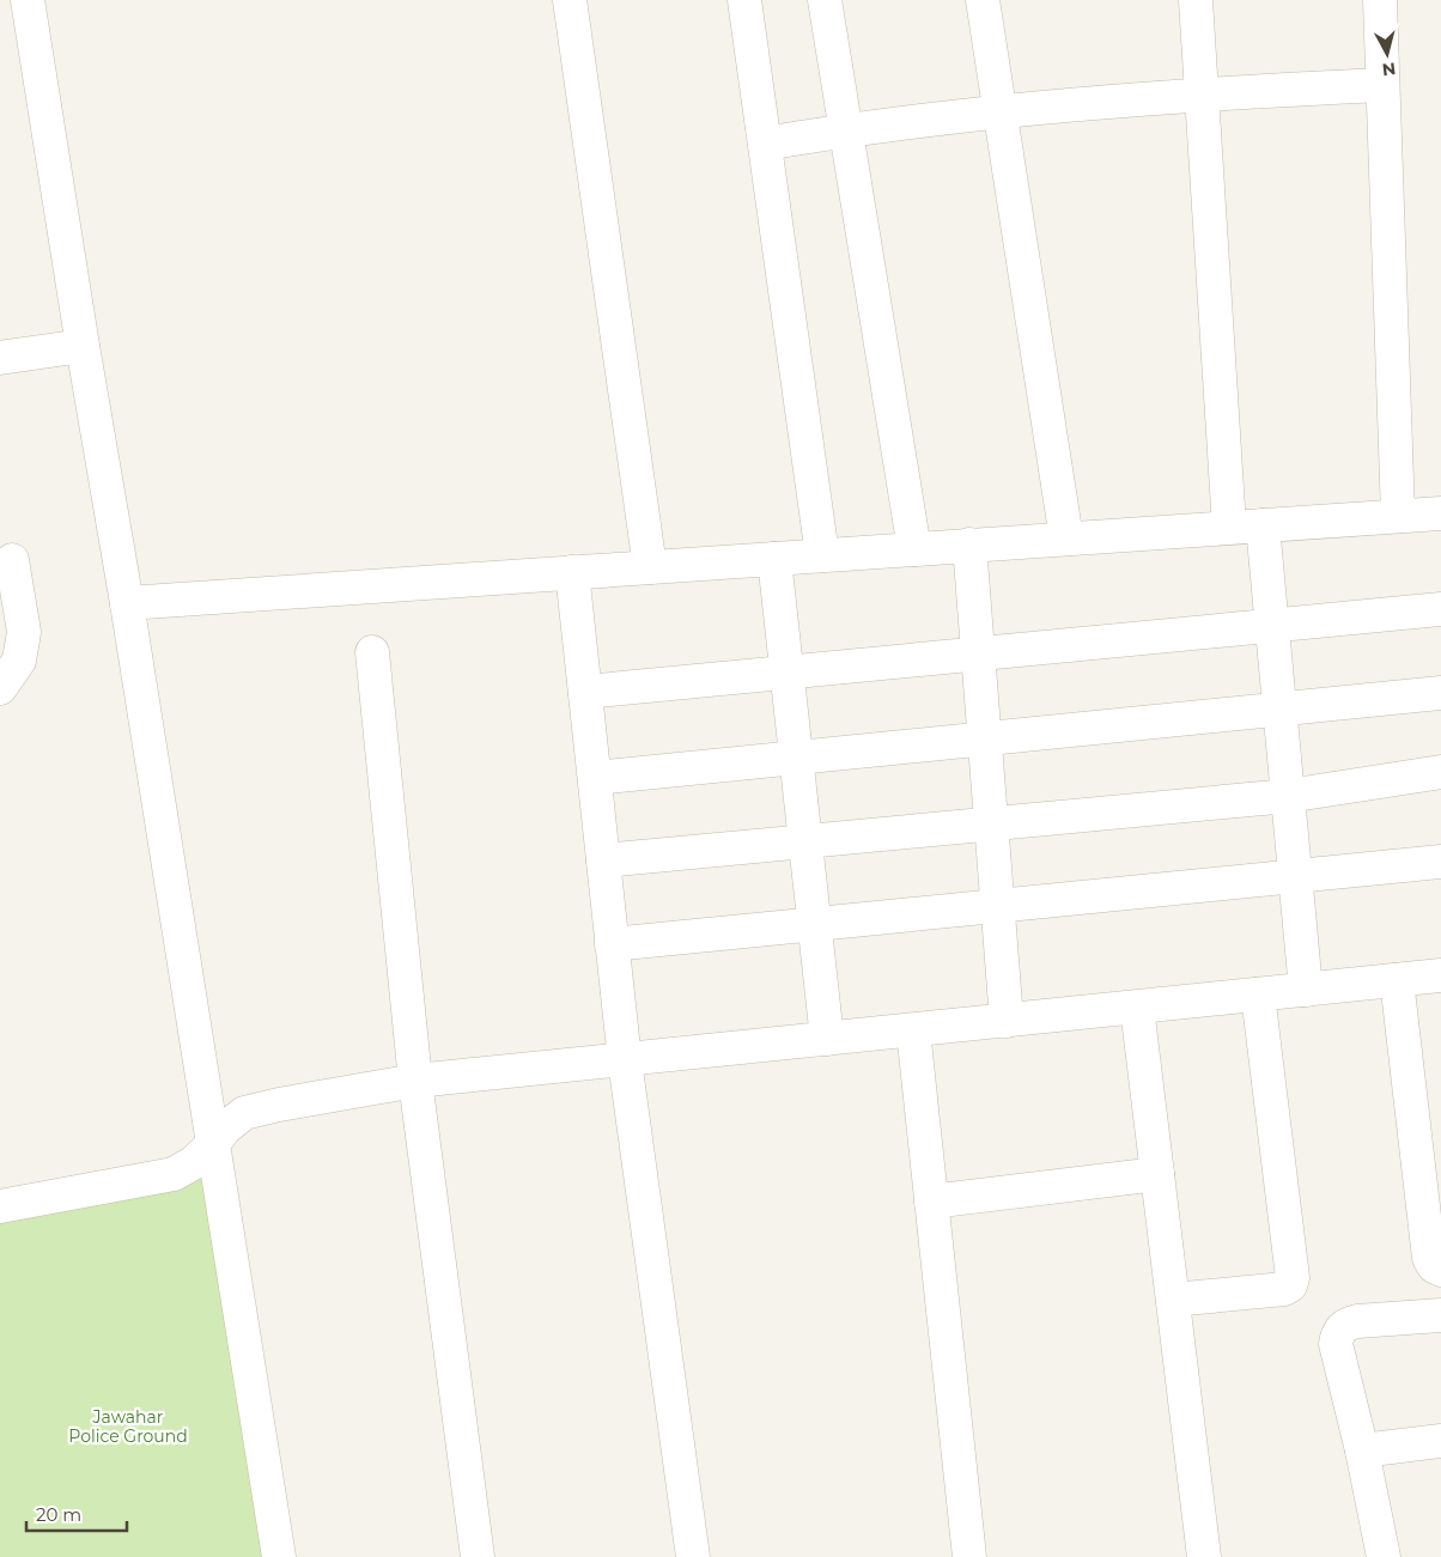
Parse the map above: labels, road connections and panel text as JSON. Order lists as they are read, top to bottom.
{
  "parks": ["Jawahar Police Ground"],
  "scale_bar": "20 m",
  "north": "bottom"
}
